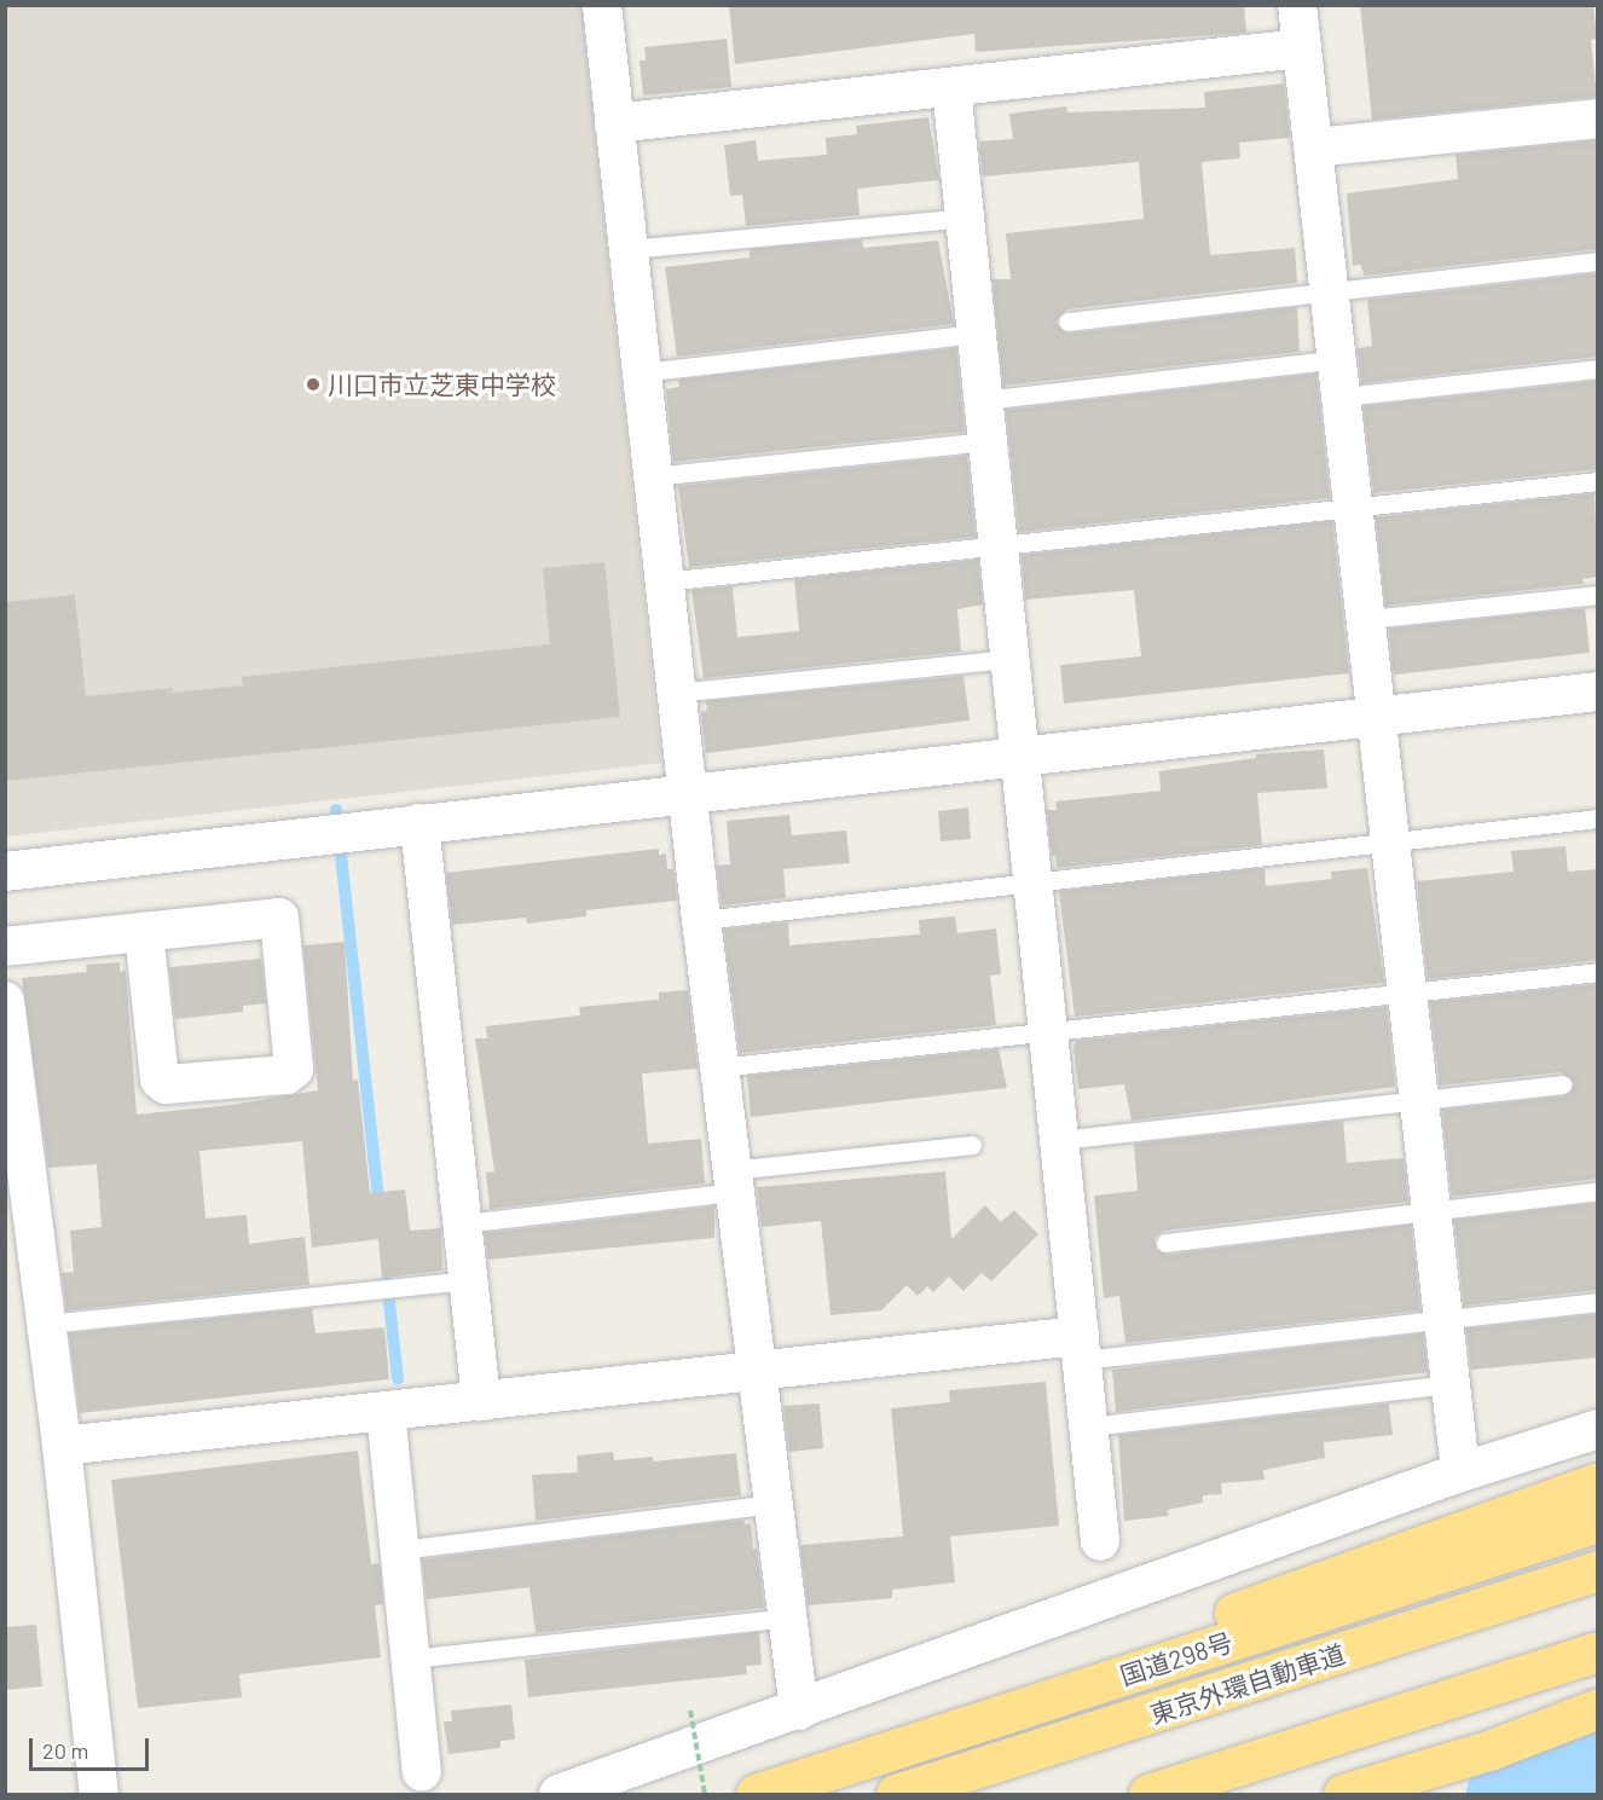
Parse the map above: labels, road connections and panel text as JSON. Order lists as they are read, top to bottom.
{
  "streets": {
    "highway": ["国道298号", "東京外環自動車道"]
  },
  "places": ["川口市立芝東中学校"],
  "scale_bar": "20 m"
}
